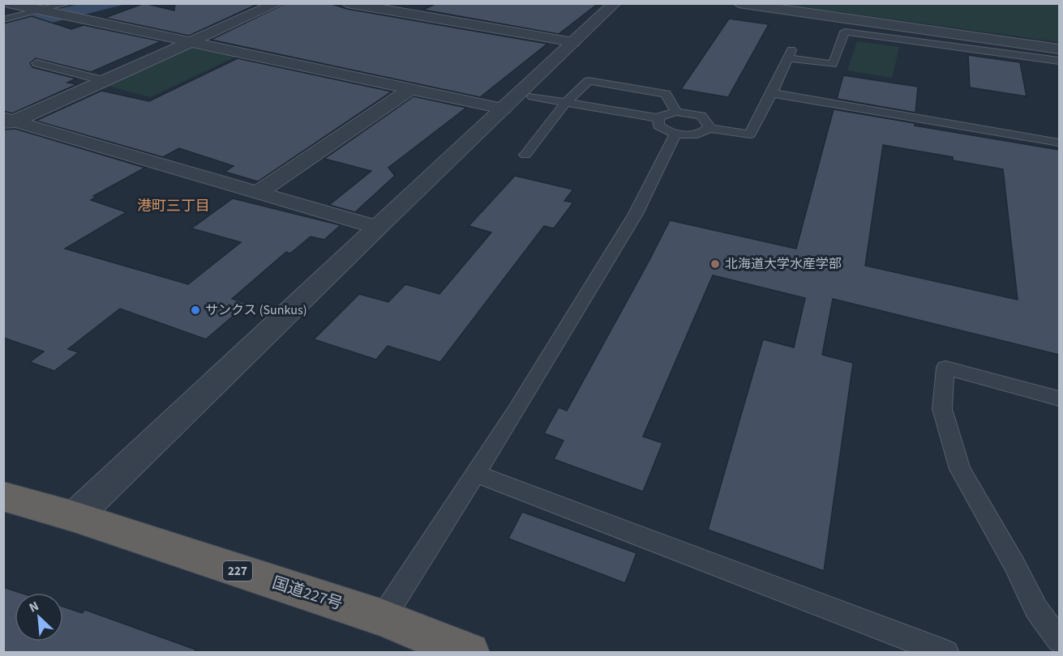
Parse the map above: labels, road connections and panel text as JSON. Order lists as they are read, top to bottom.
{
  "streets": {
    "highway": ["227", "国道227号"]
  },
  "districts": ["港町三丁目"],
  "places": ["北海道大学水産学部", "サンクス (Sunkus)"],
  "north": "top left"
}
